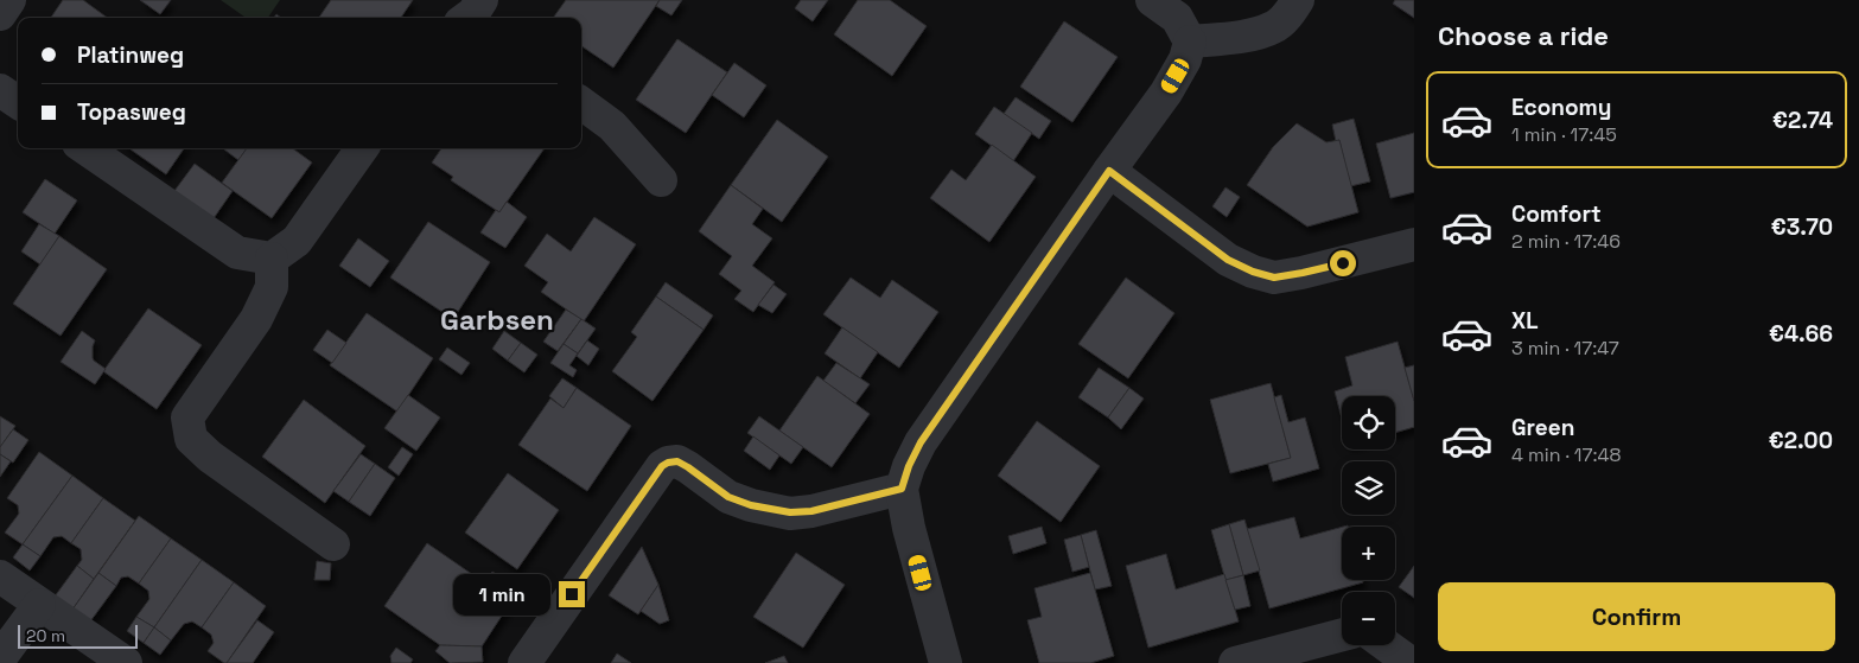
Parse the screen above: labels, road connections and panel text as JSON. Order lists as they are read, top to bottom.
{
  "districts": ["Garbsen"],
  "scale_bar": "20 m",
  "page": {
    "heading": "Choose a ride",
    "banner": ["Platinweg", "Topasweg"],
    "list": [
      {
        "name": "Economy",
        "note": "1 min · 17:45",
        "value": "€2.74"
      },
      {
        "name": "Comfort",
        "note": "2 min · 17:46",
        "value": "€3.70"
      },
      {
        "name": "XL",
        "note": "3 min · 17:47",
        "value": "€4.66"
      },
      {
        "name": "Green",
        "note": "4 min · 17:48",
        "value": "€2.00"
      }
    ],
    "map_buttons": ["+", "−"],
    "buttons": "Confirm",
    "bubble": "1 min",
    "scale": "20 m"
  }
}
